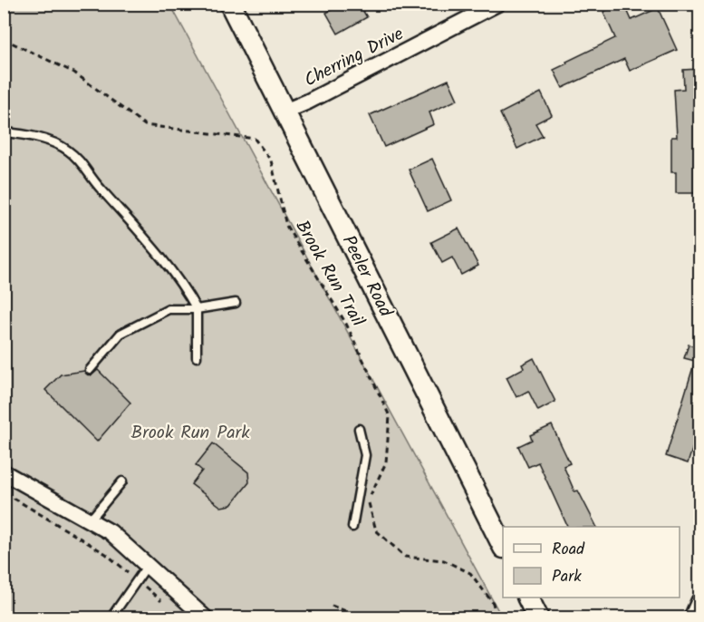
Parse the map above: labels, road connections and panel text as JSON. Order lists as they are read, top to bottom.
{
  "streets": {
    "street": ["Cherring Drive", "Peeler Road"],
    "path": ["Brook Run Trail"]
  },
  "crossings": [
    ["Cherring Drive", "Peeler Road"]
  ],
  "parks": ["Brook Run Park"],
  "legend": ["Road", "Park"]
}
